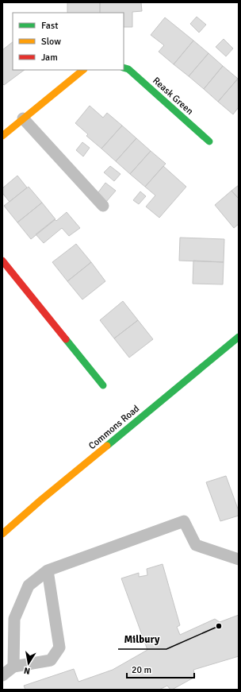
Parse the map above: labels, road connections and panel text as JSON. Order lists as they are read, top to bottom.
{
  "streets": {
    "street": ["Reask Green", "Commons Road"]
  },
  "places": ["Milbury"],
  "legend": ["Fast", "Slow", "Jam"],
  "scale_bar": "20 m",
  "north": "bottom"
}
